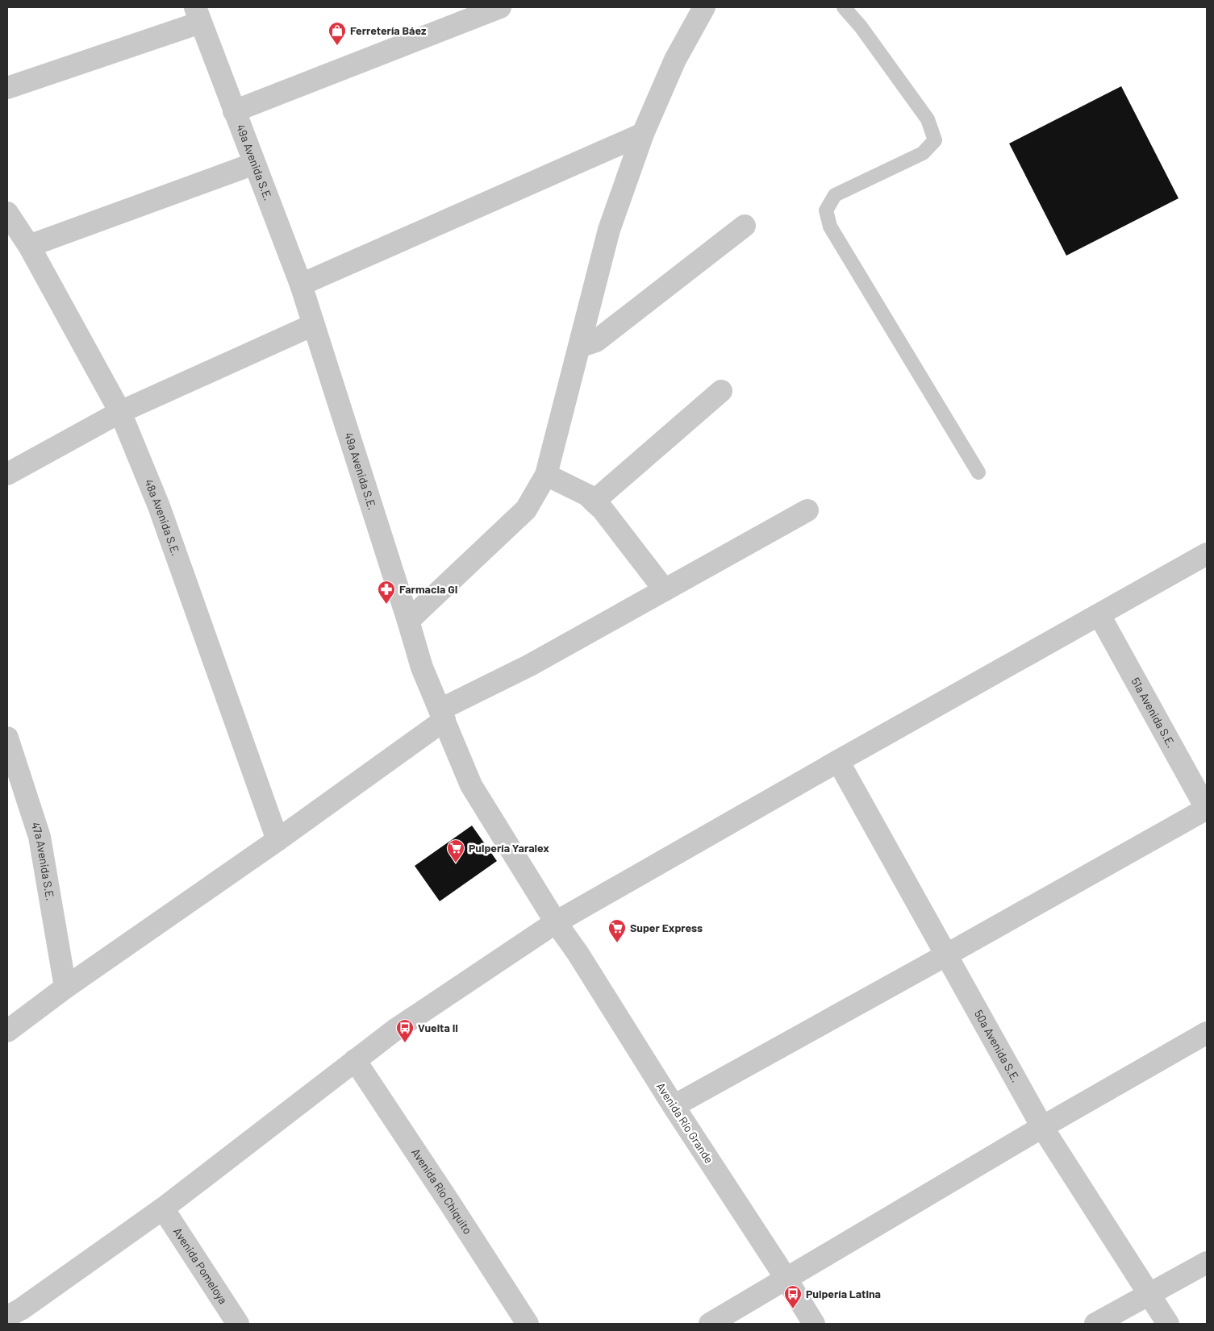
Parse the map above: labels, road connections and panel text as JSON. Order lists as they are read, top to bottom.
{
  "streets": {
    "street": [
      "49a Avenida S.E.",
      "48a Avenida S.E.",
      "51a Avenida S.E.",
      "47a Avenida S.E.",
      "50a Avenida S.E.",
      "Avenida Río Grande",
      "Avenida Río Chiquito",
      "Avenida Pomeloya"
    ]
  },
  "crossings": [
    ["49a Avenida S.E.", "Avenida Río Grande"]
  ],
  "places": {
    "shop": ["Ferretería Báez"],
    "pharmacy": ["Farmacia GI"],
    "supermarket": ["Pulpería Yaralex", "Super Express"],
    "bus stop": ["Vuelta II", "Pulpería Latina"]
  }
}
